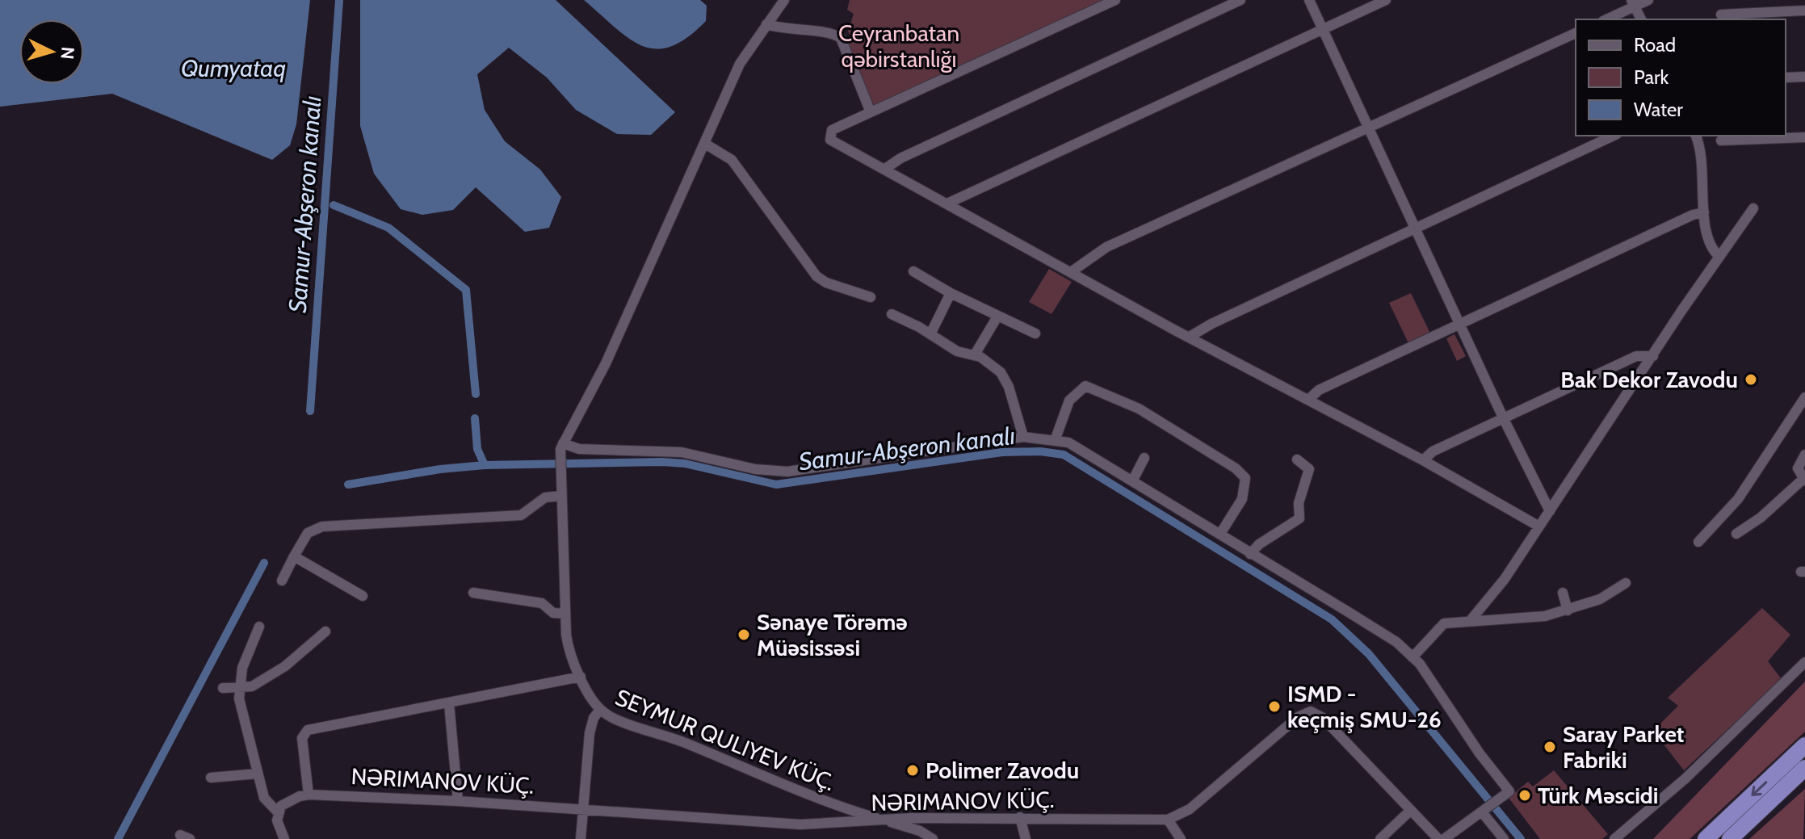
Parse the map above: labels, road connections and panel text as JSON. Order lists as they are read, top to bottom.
{
  "streets": {
    "street": ["SEYMUR QULIYEV KÜÇ.", "NƏRIMANOV KÜÇ."]
  },
  "crossings": [
    ["SEYMUR QULIYEV KÜÇ.", "NƏRIMANOV KÜÇ."]
  ],
  "water": ["Qumyataq", "Samur-Abşeron kanalı"],
  "parks": ["Ceyranbatan qəbirstanlığı"],
  "places": [
    "Bak Dekor Zavodu",
    "Sənaye Törəmə Müəsissəsi",
    "ISMD - keçmiş SMU-26",
    "Saray Parket Fabriki",
    "Polimer Zavodu",
    "Türk Məscidi"
  ],
  "legend": ["Road", "Park", "Water"],
  "north": "right"
}
